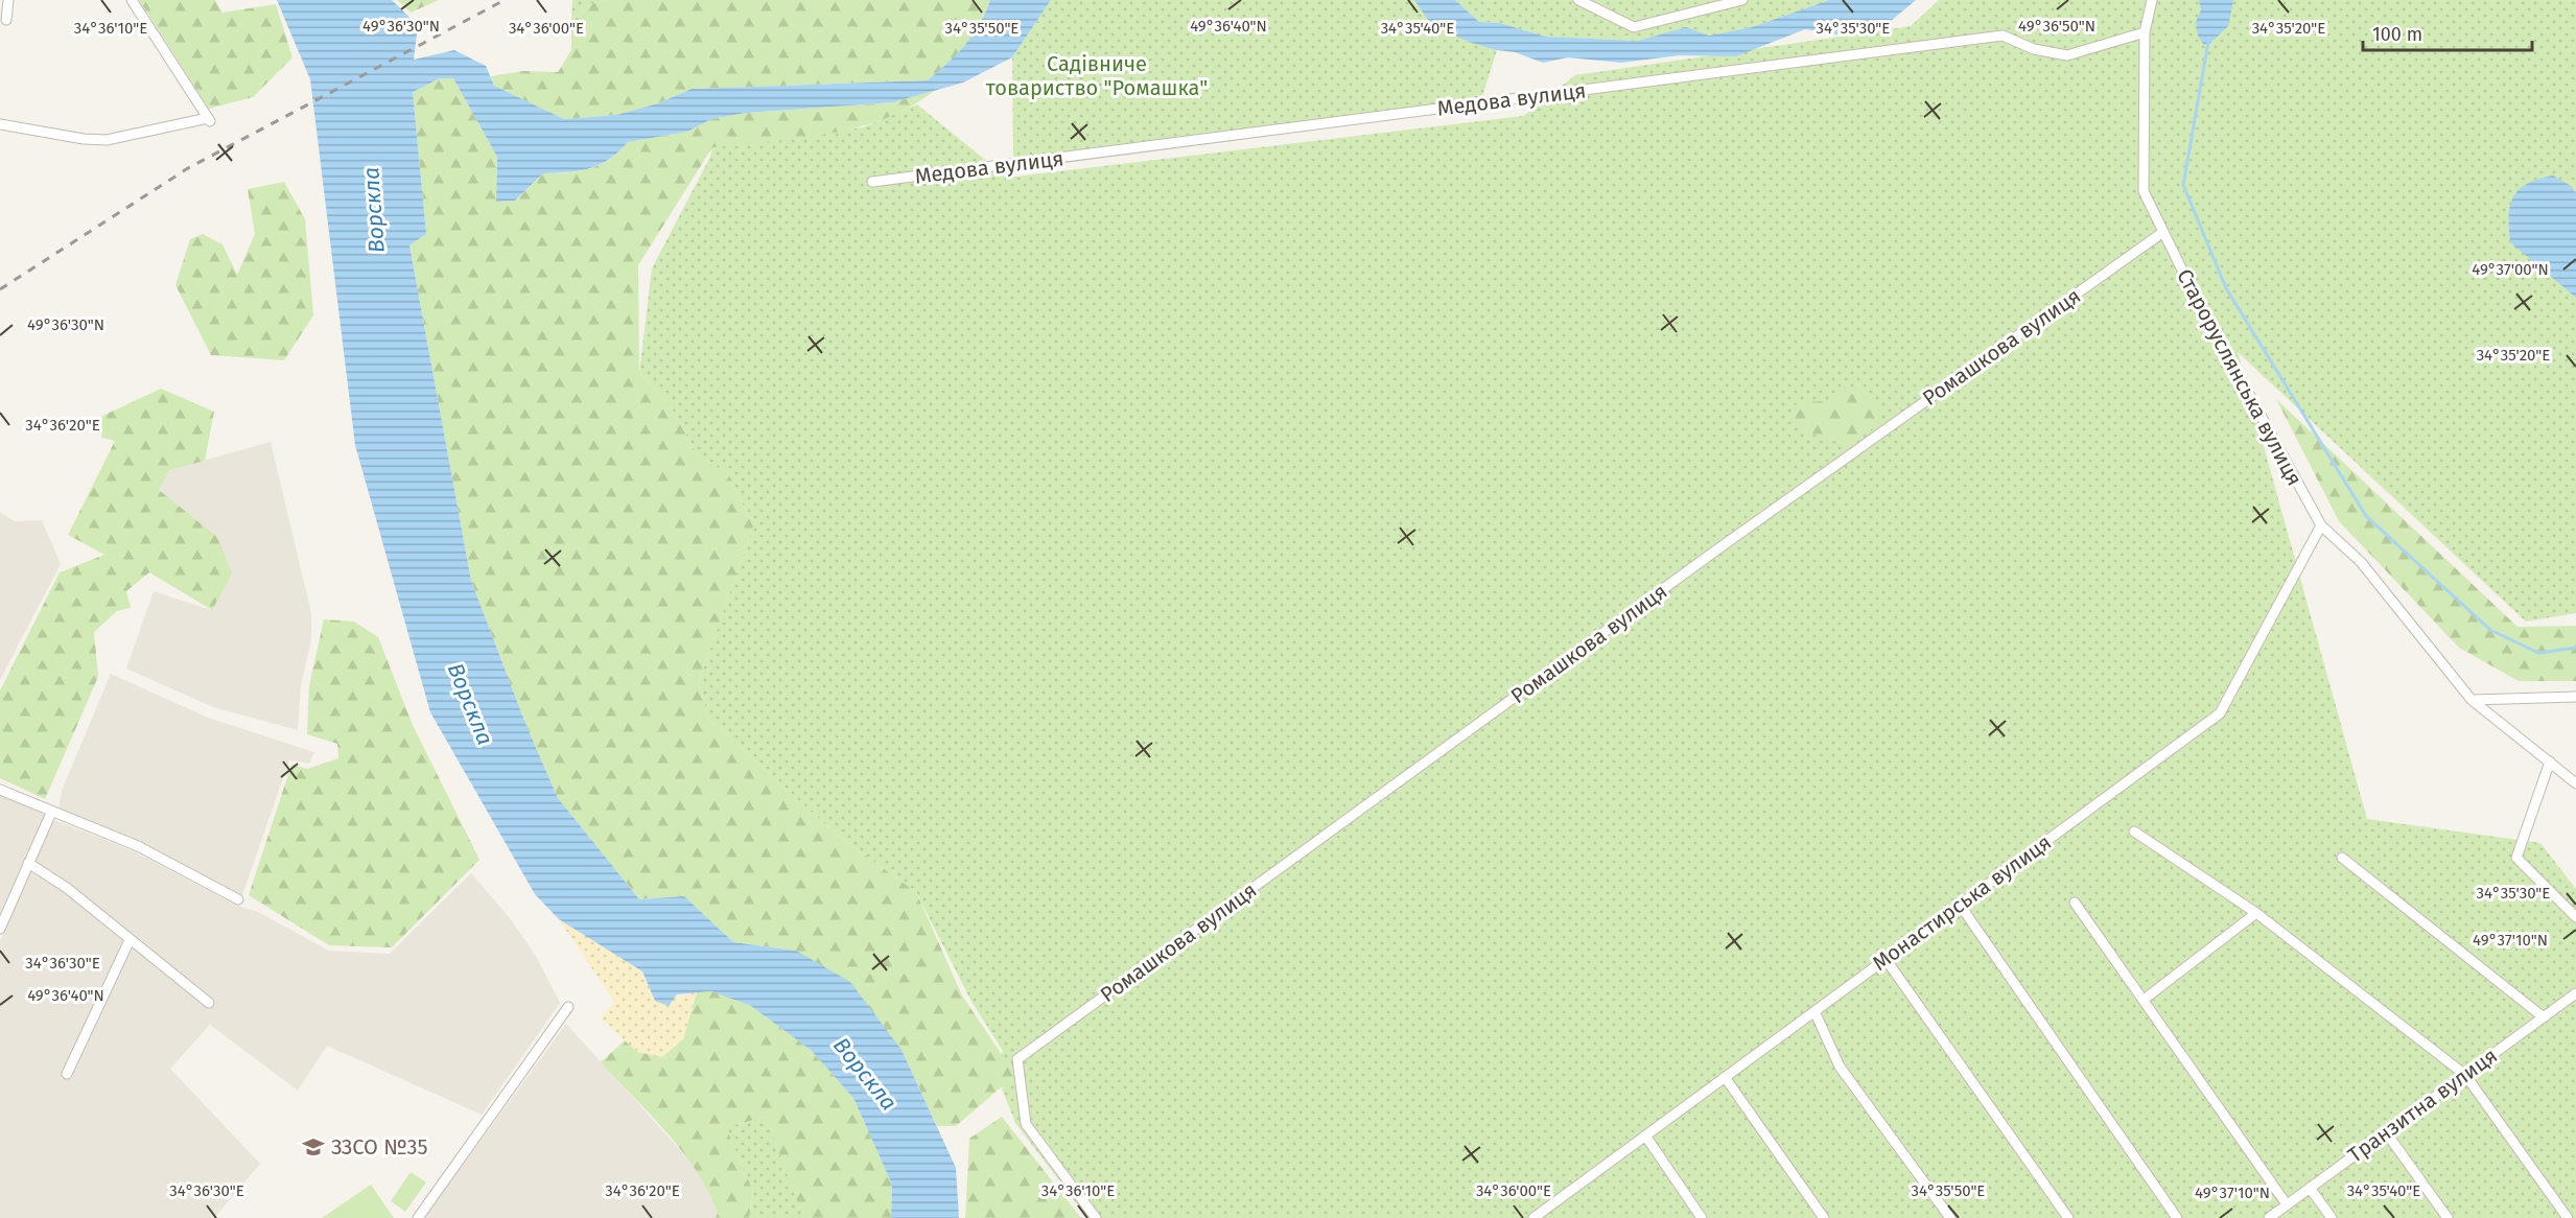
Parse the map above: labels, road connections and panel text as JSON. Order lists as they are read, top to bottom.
{
  "streets": {
    "street": [
      "Медова вулиця",
      "Ромашкова вулиця",
      "Староруслянська вулиця",
      "Монастирська вулиця",
      "Транзитна вулиця"
    ]
  },
  "crossings": [
    ["Медова вулиця", "Староруслянська вулиця"],
    ["Ромашкова вулиця", "Староруслянська вулиця"],
    ["Староруслянська вулиця", "Монастирська вулиця"]
  ],
  "water": ["Ворскла"],
  "parks": ["Садівниче товариство \"Ромашка\""],
  "places": {
    "school or university": ["ЗЗСО №35"]
  },
  "scale_bar": "100 m",
  "coordinates": [
    "49°36'30\"N",
    "49°36'50\"N",
    "49°36'40\"N",
    "34°35'30\"E",
    "34°36'10\"E",
    "34°36'00\"E",
    "34°35'50\"E",
    "34°35'40\"E",
    "34°35'20\"E",
    "49°37'00\"N",
    "34°36'20\"E",
    "49°37'10\"N",
    "34°36'30\"E"
  ]
}
